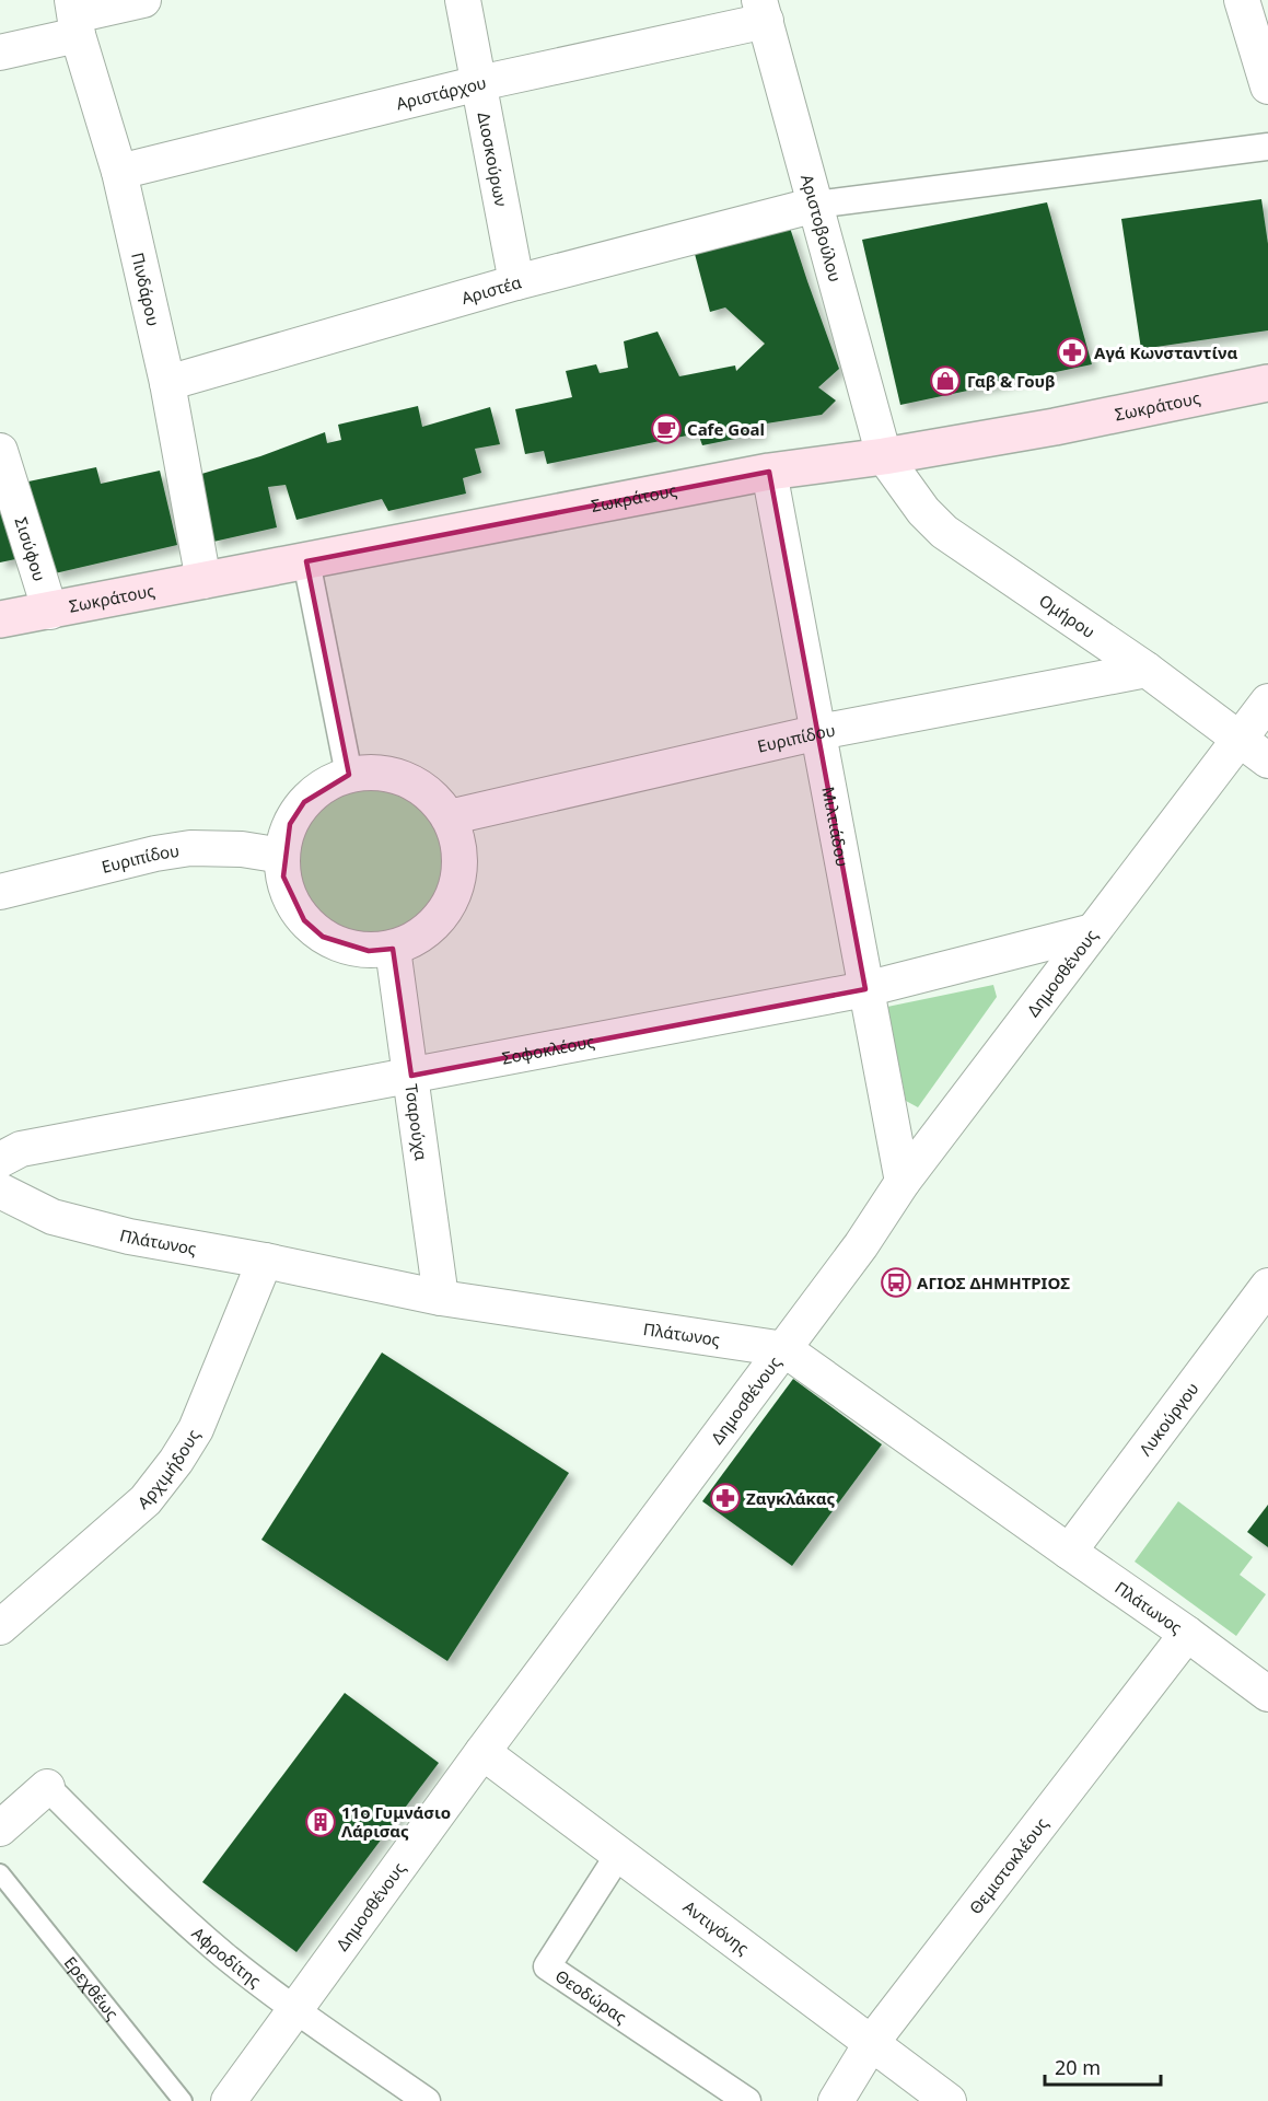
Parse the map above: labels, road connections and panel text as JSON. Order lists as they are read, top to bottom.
{
  "streets": {
    "main road": ["Σωκράτους"],
    "street": [
      "Αριστάρχου",
      "Διοσκούρων",
      "Αριστοβούλου",
      "Πινδάρου",
      "Αριστέα",
      "Σισύφου",
      "Ομήρου",
      "Ευριπίδου",
      "Μιλτιάδου",
      "Δημοσθένους",
      "Σοφοκλέους",
      "Τσαρούχα",
      "Πλάτωνος",
      "Λυκούργου",
      "Αρχιμήδους",
      "Θεμιστοκλέους",
      "Αντιγόνης",
      "Αφροδίτης",
      "Θεοδώρας"
    ],
    "lane": ["Ερεχθέως"]
  },
  "crossings": [
    ["Αριστάρχου", "Διοσκούρων"],
    ["Αριστάρχου", "Αριστοβούλου"],
    ["Αριστάρχου", "Πινδάρου"],
    ["Διοσκούρων", "Αριστέα"],
    ["Αριστοβούλου", "Αριστέα"],
    ["Αριστοβούλου", "Σωκράτους"],
    ["Αριστοβούλου", "Ομήρου"],
    ["Πινδάρου", "Αριστέα"],
    ["Πινδάρου", "Σωκράτους"],
    ["Σωκράτους", "Σισύφου"],
    ["Σωκράτους", "Ομήρου"],
    ["Σωκράτους", "Μιλτιάδου"],
    ["Ομήρου", "Ευριπίδου"],
    ["Ομήρου", "Δημοσθένους"],
    ["Ευριπίδου", "Μιλτιάδου"],
    ["Ευριπίδου", "Τσαρούχα"],
    ["Μιλτιάδου", "Δημοσθένους"],
    ["Μιλτιάδου", "Σοφοκλέους"],
    ["Δημοσθένους", "Σοφοκλέους"],
    ["Δημοσθένους", "Πλάτωνος"],
    ["Δημοσθένους", "Αντιγόνης"],
    ["Δημοσθένους", "Αφροδίτης"],
    ["Σοφοκλέους", "Τσαρούχα"],
    ["Τσαρούχα", "Πλάτωνος"],
    ["Πλάτωνος", "Λυκούργου"],
    ["Πλάτωνος", "Αρχιμήδους"],
    ["Πλάτωνος", "Θεμιστοκλέους"],
    ["Θεμιστοκλέους", "Αντιγόνης"],
    ["Αντιγόνης", "Θεοδώρας"]
  ],
  "places": {
    "pharmacy": ["Αγά Κωνσταντίνα", "Ζαγκλάκας"],
    "shop": ["Γαβ & Γουβ"],
    "cafe": ["Cafe Goal"],
    "bus stop": ["ΑΓΙΟΣ ΔΗΜΗΤΡΙΟΣ"],
    "building": ["11ο Γυμνάσιο Λάρισας"]
  },
  "scale_bar": "20 m"
}
